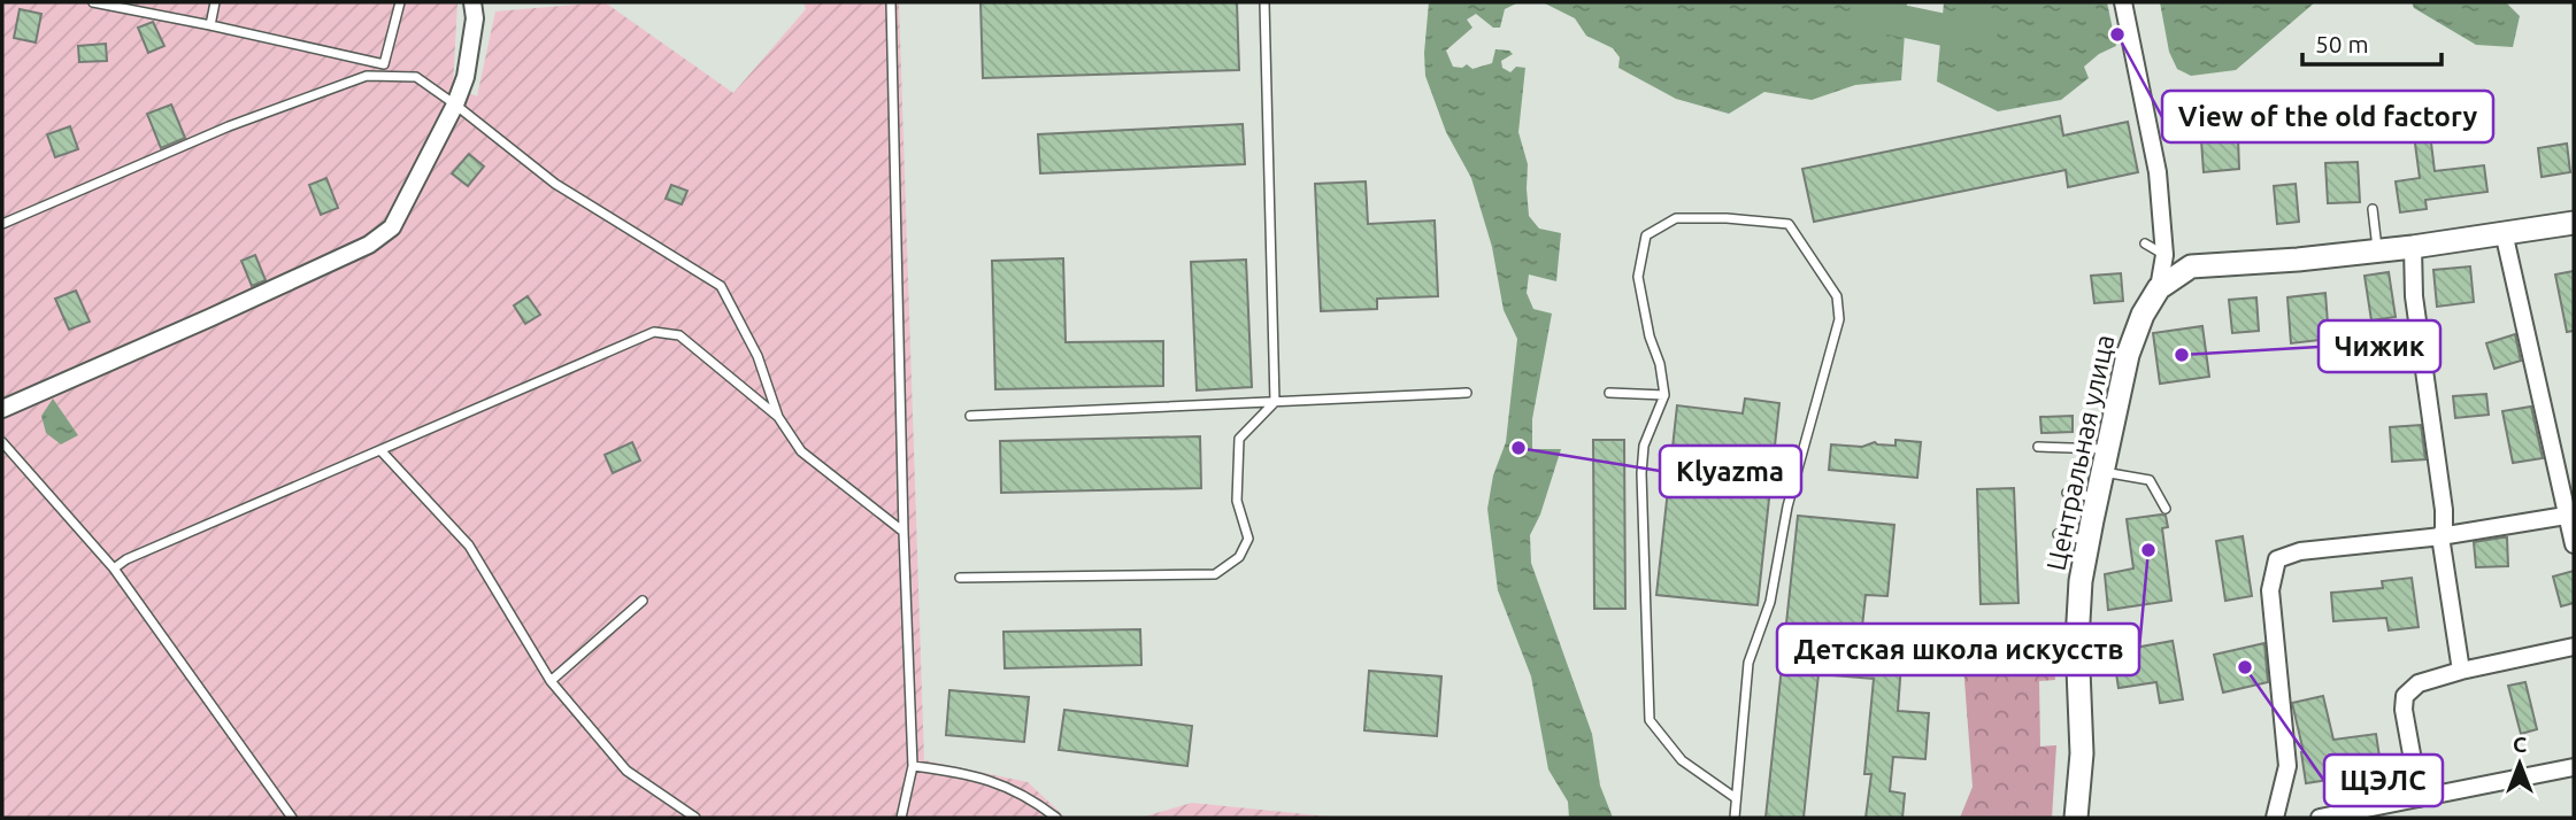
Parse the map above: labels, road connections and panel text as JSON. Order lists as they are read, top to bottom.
{
  "streets": {
    "street": ["Центральная улица"]
  },
  "places": [
    "View of the old factory",
    "Чижик",
    "Klyazma",
    "Детская школа искусств",
    "ЩЭЛС"
  ],
  "scale_bar": "50 m",
  "north": "top"
}
